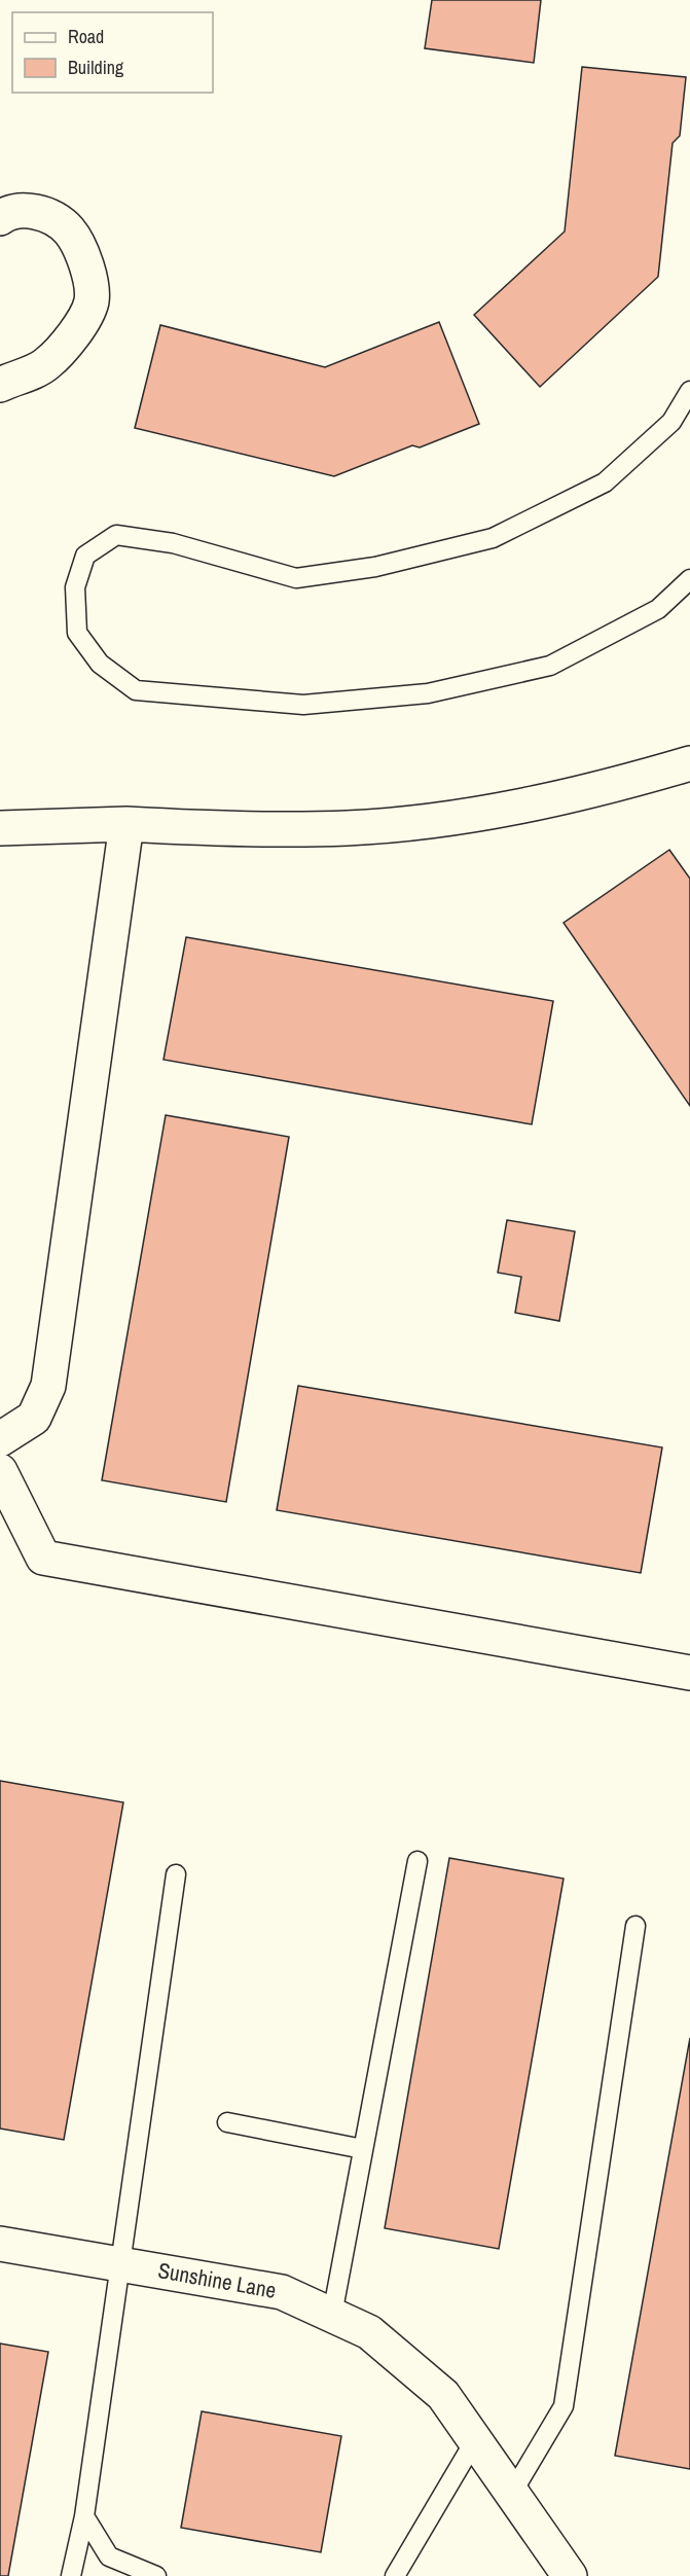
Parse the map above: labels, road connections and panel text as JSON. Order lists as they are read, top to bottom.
{
  "streets": {
    "street": ["Sunshine Lane"]
  },
  "legend": ["Road", "Building"]
}
